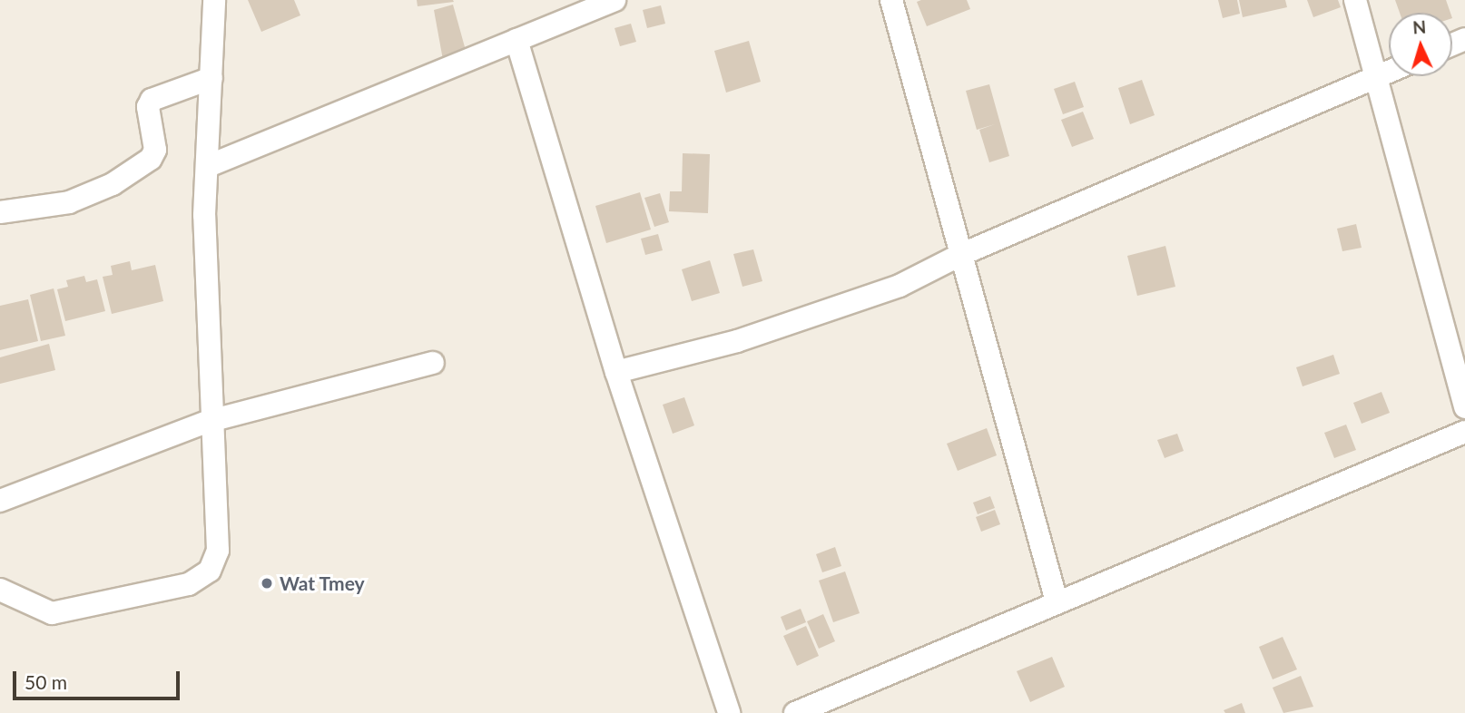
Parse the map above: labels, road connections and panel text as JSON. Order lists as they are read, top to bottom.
{
  "places": ["Wat Tmey"],
  "scale_bar": "50 m",
  "north": "top"
}
